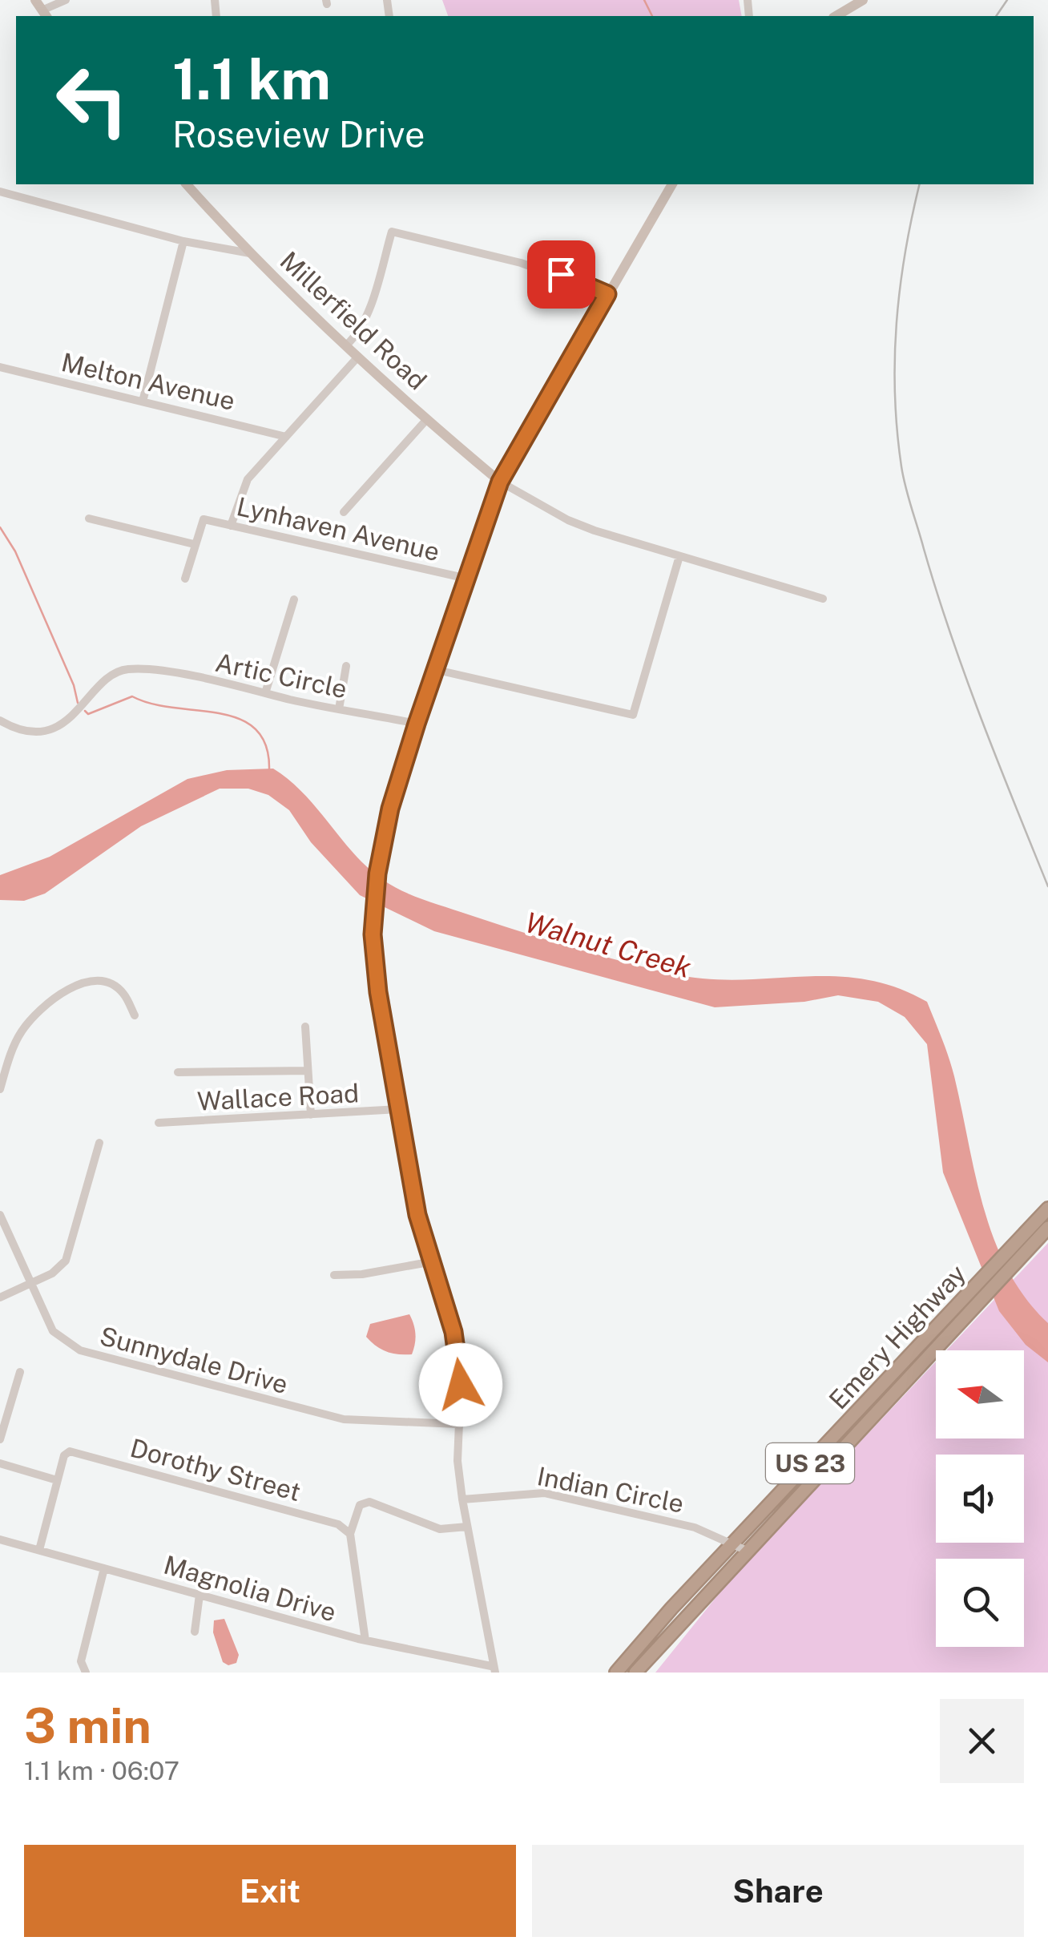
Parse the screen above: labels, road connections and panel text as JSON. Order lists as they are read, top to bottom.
{
  "streets": {
    "highway": ["Emery Highway", "US 23"],
    "main road": ["Millerfield Road"],
    "street": [
      "Melton Avenue",
      "Lynhaven Avenue",
      "Artic Circle",
      "Wallace Road",
      "Sunnydale Drive",
      "Dorothy Street",
      "Indian Circle",
      "Magnolia Drive"
    ]
  },
  "crossings": [
    ["Emery Highway", "Indian Circle"]
  ],
  "water": ["Walnut Creek"],
  "north": "left",
  "page": {
    "turn": ["1.1 km", "Roseview Drive"],
    "heading": ["3 min", "1.1 km · 06:07"],
    "buttons": ["Exit", "Share"]
  }
}
